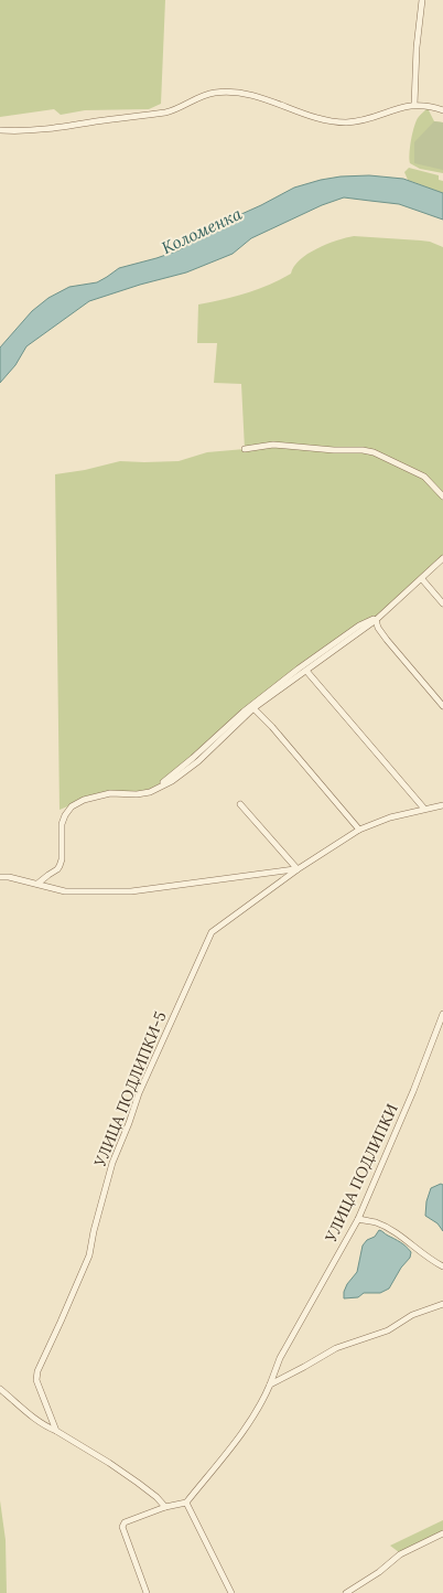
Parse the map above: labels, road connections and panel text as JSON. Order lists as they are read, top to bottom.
{
  "streets": {
    "street": ["УЛИЦА ПОДЛИПКИ-5", "УЛИЦА ПОДЛИПКИ"]
  },
  "water": ["Коломенка"]
}
